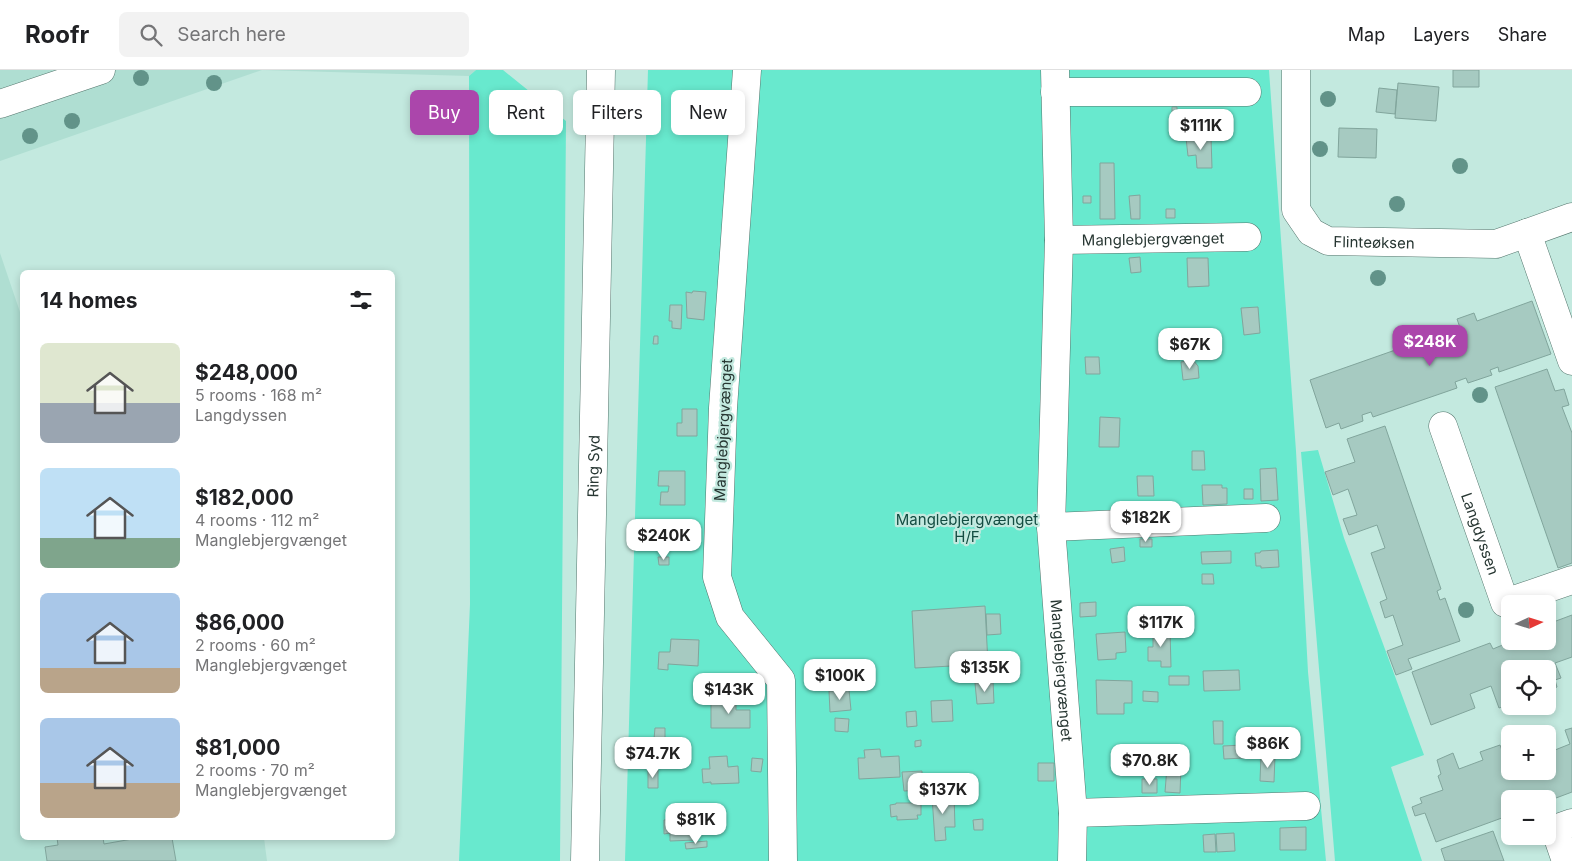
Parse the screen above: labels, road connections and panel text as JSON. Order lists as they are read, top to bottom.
{
  "streets": {
    "street": [
      "Manglebjergvænget",
      "Flinteøksen",
      "Ring Syd",
      "Langdyssen"
    ]
  },
  "parks": ["Manglebjergvænget H/F"],
  "north": "right",
  "page": {
    "header": "Roofr",
    "search": "Search here",
    "nav": ["Map", "Layers", "Share"],
    "chip": [
      "Buy",
      "Rent",
      "Filters",
      "New"
    ],
    "price": [
      "$111K",
      "$248K",
      "$67K",
      "$182K",
      "$240K",
      "$117K",
      "$135K",
      "$100K",
      "$143K",
      "$86K",
      "$74.7K",
      "$70.8K",
      "$137K",
      "$81K"
    ],
    "heading": "14 homes",
    "list": [
      {
        "name": "$248,000",
        "note": "5 rooms · 168 m² · Langdyssen"
      },
      {
        "name": "$182,000",
        "note": "4 rooms · 112 m² · Manglebjergvænget"
      },
      {
        "name": "$86,000",
        "note": "2 rooms · 60 m² · Manglebjergvænget"
      },
      {
        "name": "$81,000",
        "note": "2 rooms · 70 m² · Manglebjergvænget"
      }
    ],
    "map_buttons": ["+", "−"]
  }
}
